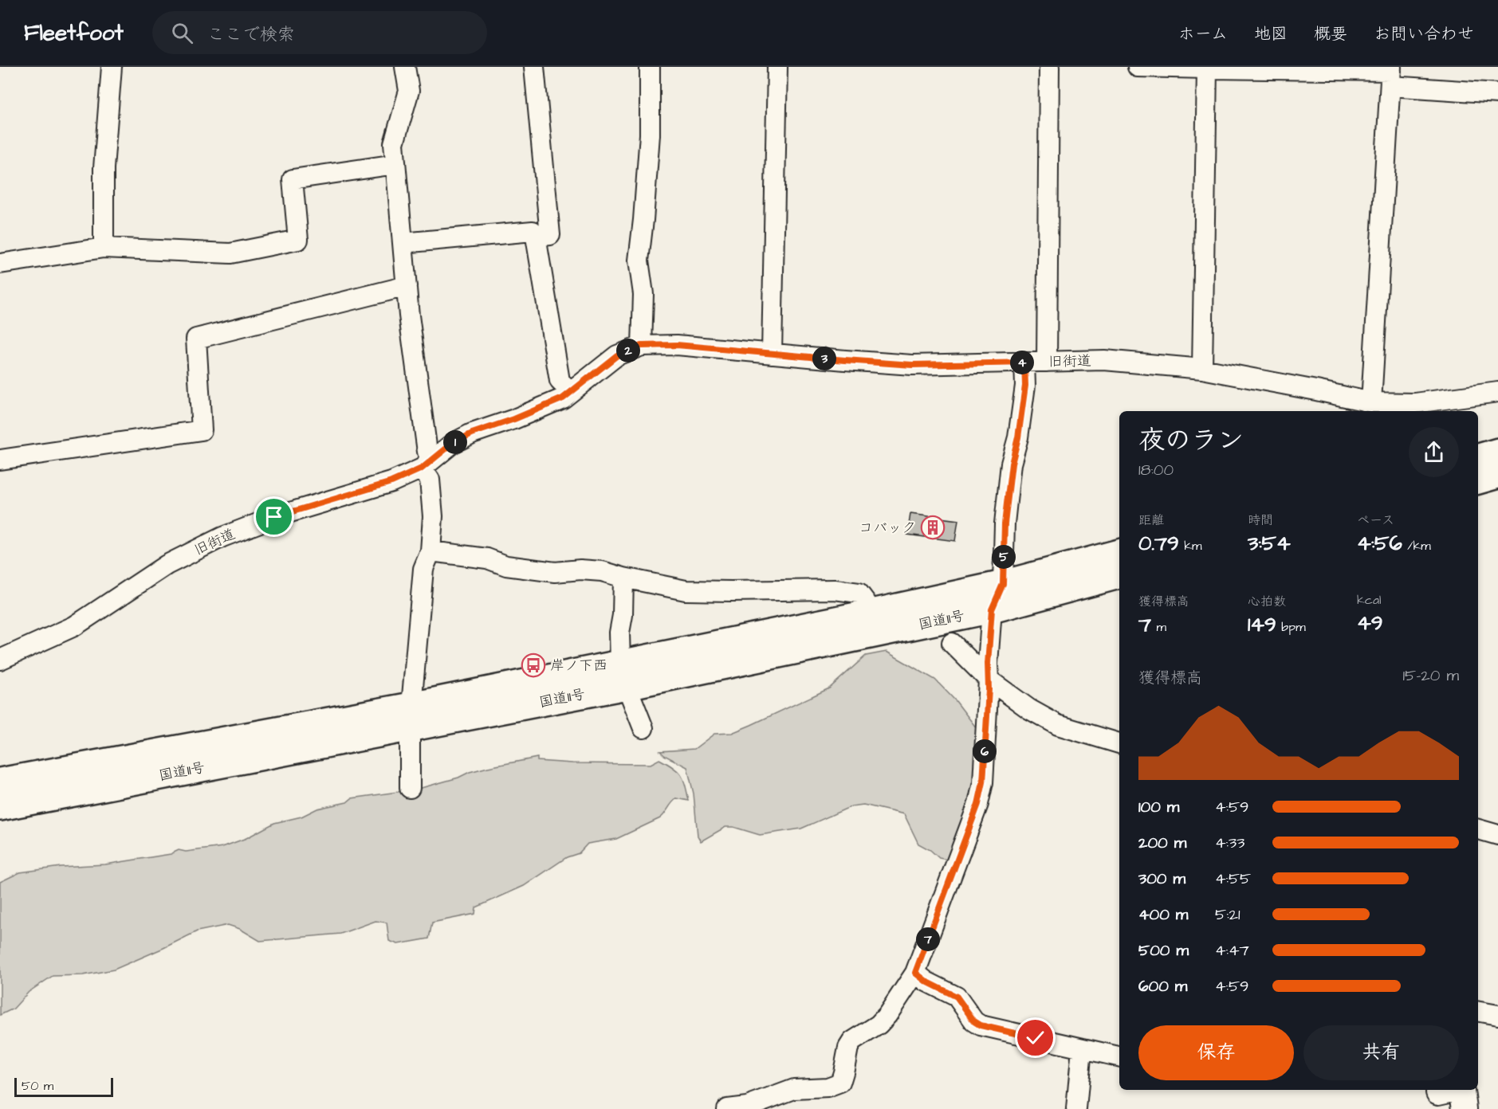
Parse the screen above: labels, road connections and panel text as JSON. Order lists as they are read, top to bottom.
{
  "streets": {
    "highway": ["国道11号"],
    "street": ["旧街道"]
  },
  "places": {
    "building": ["コバック"],
    "bus stop": ["岸ノ下西"]
  },
  "scale_bar": "50 m",
  "page": {
    "header": "Fleetfoot",
    "search": "ここで検索",
    "nav": [
      "ホーム",
      "地図",
      "概要",
      "お問い合わせ"
    ],
    "pins": [
      "2",
      "3",
      "4",
      "1",
      "5",
      "6",
      "7"
    ],
    "heading": ["夜のラン", "18:00"],
    "stats": [
      ["距離", "0.79 km"],
      ["時間", "3:54"],
      ["ペース", "4:56 /km"],
      ["獲得標高", "7 m"],
      ["心拍数", "149 bpm"],
      ["kcal", "49"]
    ],
    "chart": ["獲得標高", "15–20 m"],
    "list": [
      {
        "name": "100 m",
        "note": "4:59"
      },
      {
        "name": "200 m",
        "note": "4:33"
      },
      {
        "name": "300 m",
        "note": "4:55"
      },
      {
        "name": "400 m",
        "note": "5:21"
      },
      {
        "name": "500 m",
        "note": "4:47"
      },
      {
        "name": "600 m",
        "note": "4:59"
      }
    ],
    "buttons": ["保存", "共有"],
    "scale": "50 m"
  }
}
